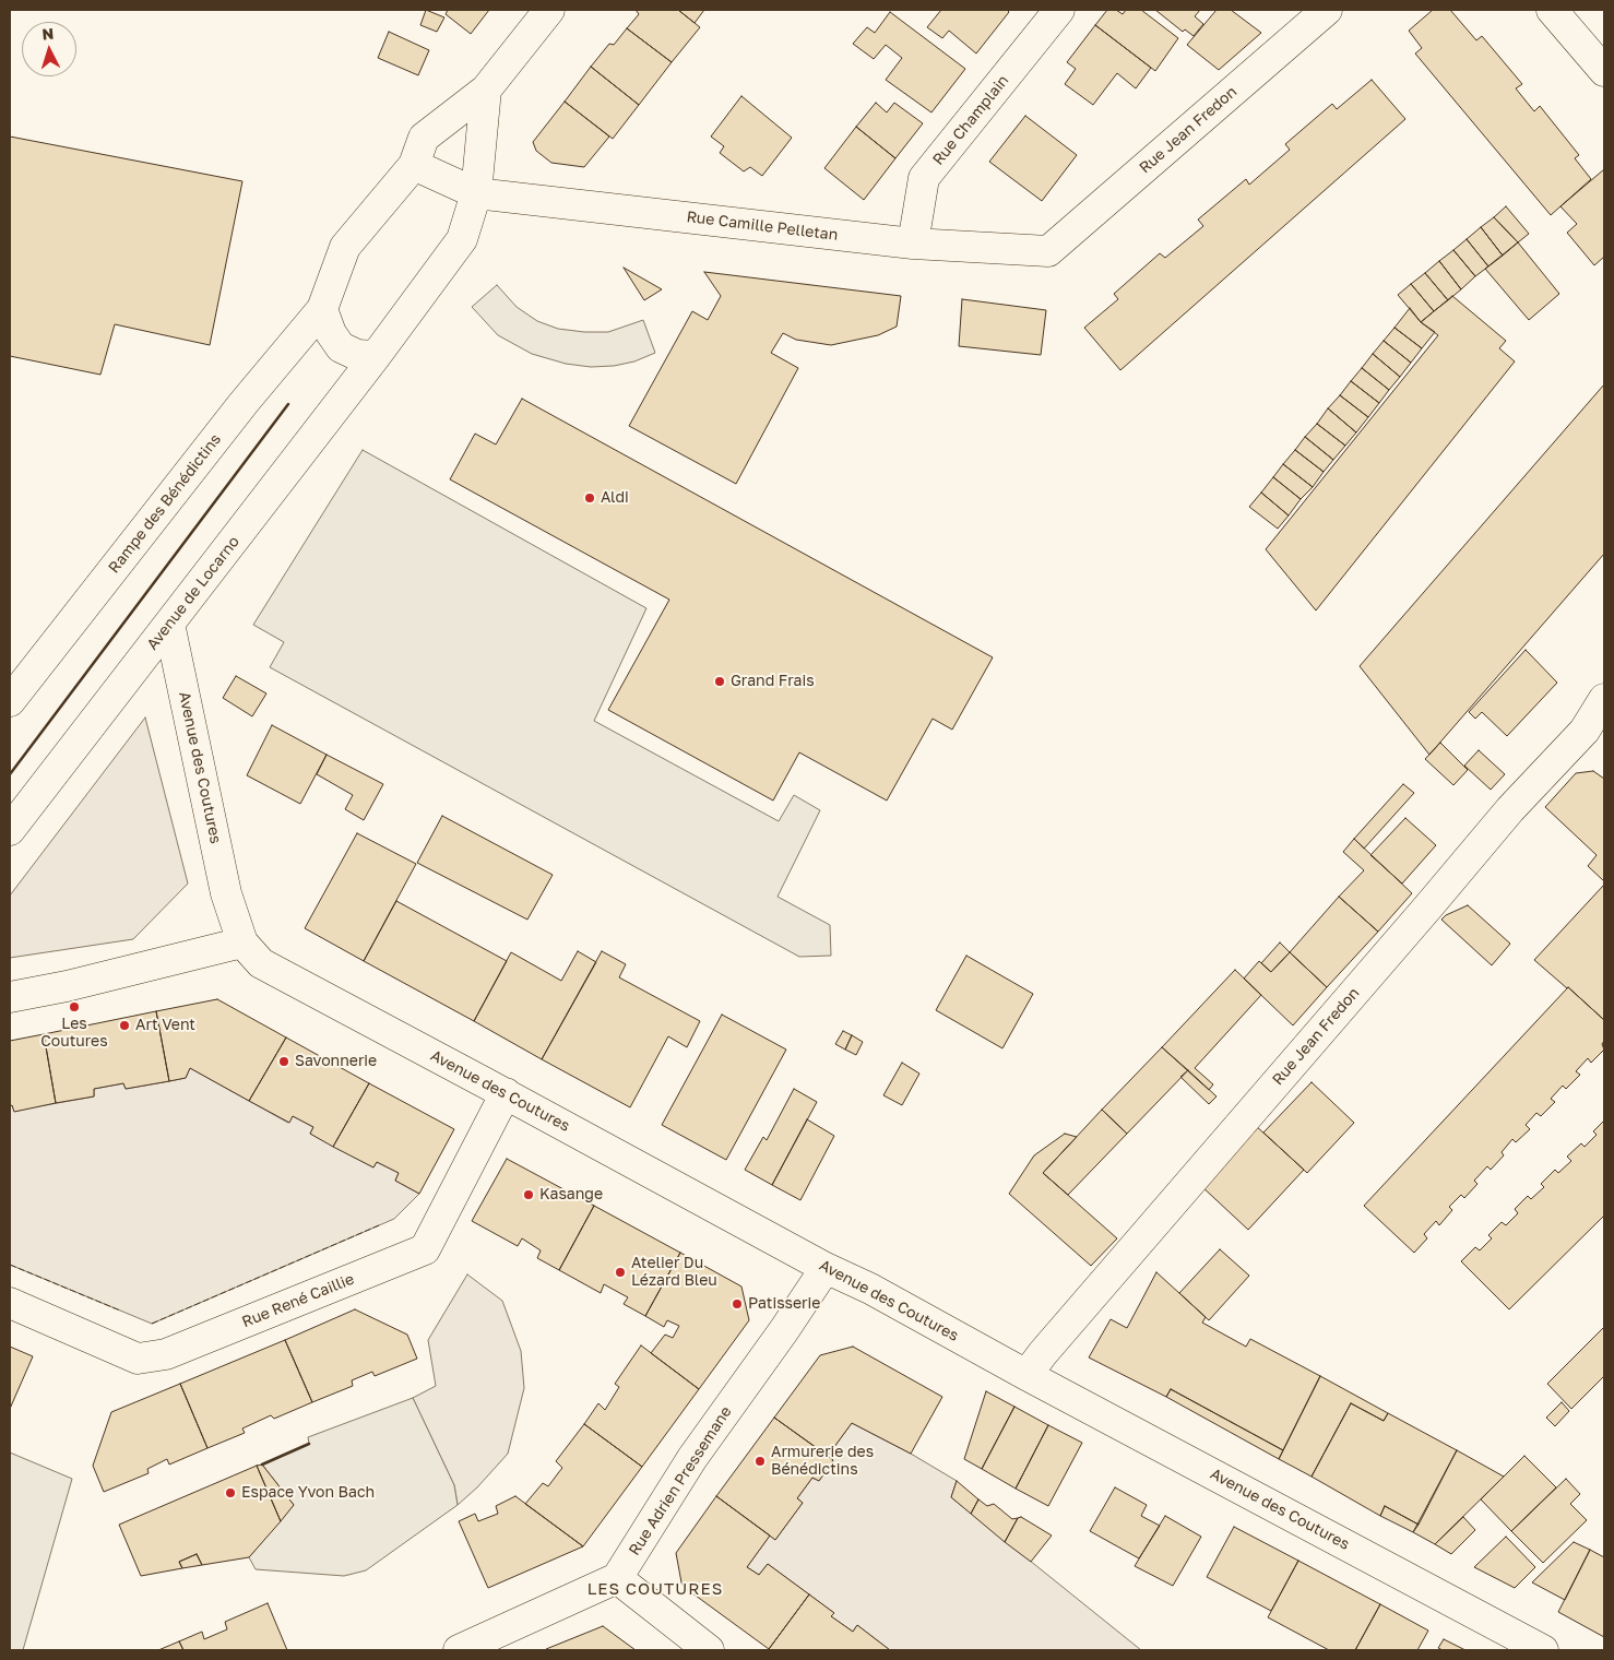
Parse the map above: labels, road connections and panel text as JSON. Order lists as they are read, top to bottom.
{
  "streets": {
    "street": [
      "Rue Champlain",
      "Rue Jean Fredon",
      "Rue Camille Pelletan",
      "Rampe des Bénédictins",
      "Avenue de Locarno",
      "Avenue des Coutures",
      "Rue René Caillie",
      "Rue Adrien Pressemane"
    ]
  },
  "crossings": [
    ["Rue Champlain", "Rue Camille Pelletan"],
    ["Rue Jean Fredon", "Rue Camille Pelletan"],
    ["Rue Jean Fredon", "Avenue des Coutures"],
    ["Rue Camille Pelletan", "Rampe des Bénédictins"],
    ["Rue Camille Pelletan", "Avenue de Locarno"],
    ["Avenue de Locarno", "Avenue des Coutures"],
    ["Avenue des Coutures", "Rue René Caillie"],
    ["Avenue des Coutures", "Rue Adrien Pressemane"]
  ],
  "districts": ["LES COUTURES"],
  "places": [
    "Aldi",
    "Grand Frais",
    "Les Coutures",
    "Art Vent",
    "Savonnerie",
    "Kasange",
    "Atelier Du Lézard Bleu",
    "Patisserie",
    "Armurerie des Bénédictins",
    "Espace Yvon Bach"
  ],
  "north": "top"
}
